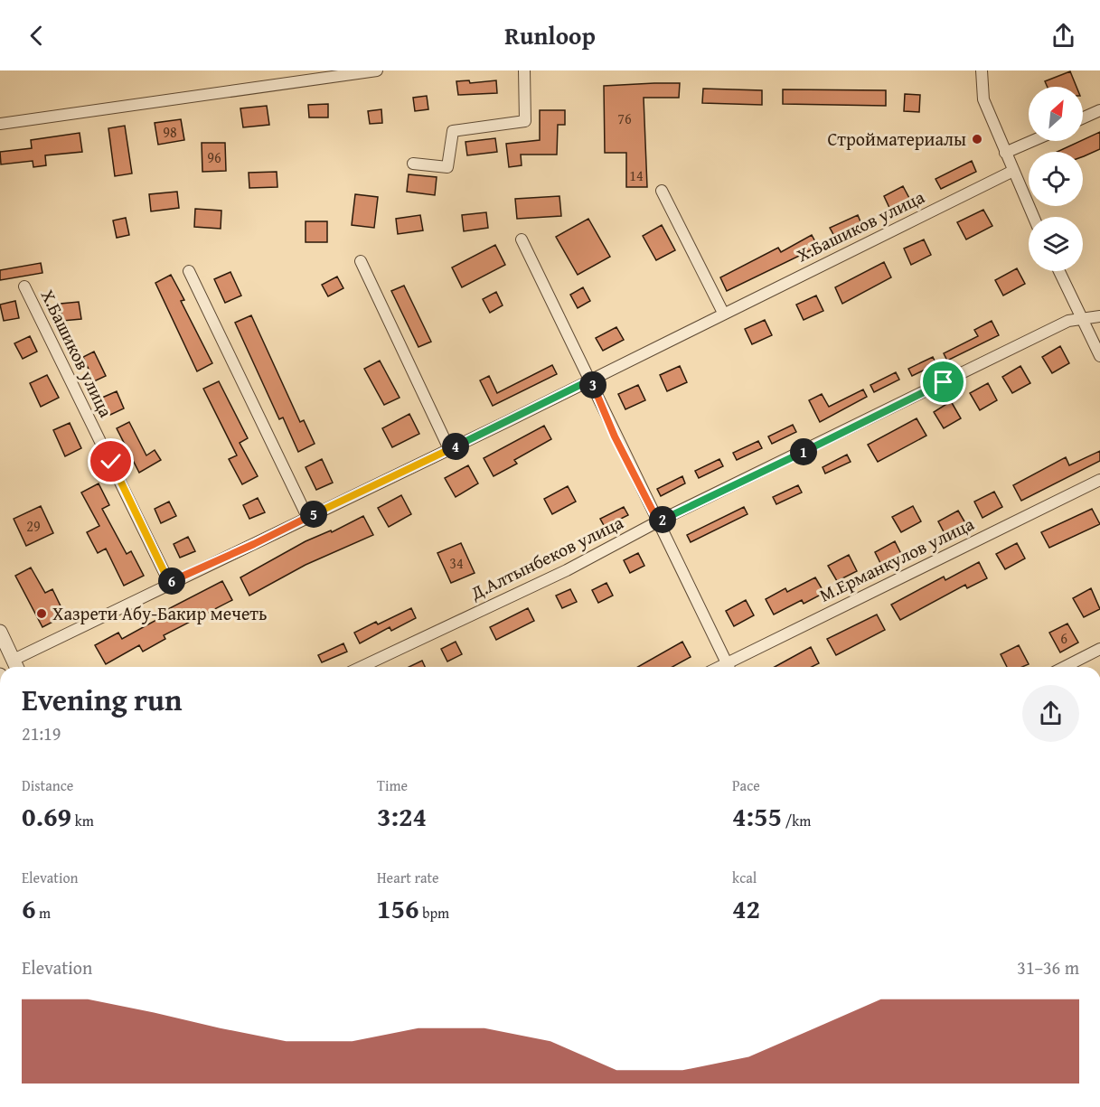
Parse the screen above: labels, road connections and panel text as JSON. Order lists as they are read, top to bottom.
{
  "streets": {
    "street": ["Х.Башиков улица", "Д.Алтынбеков улица", "М.Ерманкулов улица"]
  },
  "places": ["Стройматериалы", "Хазрети Абу-Бакир мечеть"],
  "house_numbers": [
    "76",
    "98",
    "96",
    "14",
    "29",
    "34",
    "6"
  ],
  "north": "top right",
  "page": {
    "header": "Runloop",
    "pins": [
      "3",
      "4",
      "1",
      "5",
      "2",
      "6"
    ],
    "heading": ["Evening run", "21:19"],
    "stats": [
      ["Distance", "0.69 km"],
      ["Time", "3:24"],
      ["Pace", "4:55 /km"],
      ["Elevation", "6 m"],
      ["Heart rate", "156 bpm"],
      ["kcal", "42"]
    ],
    "chart": ["Elevation", "31–36 m"]
  }
}
